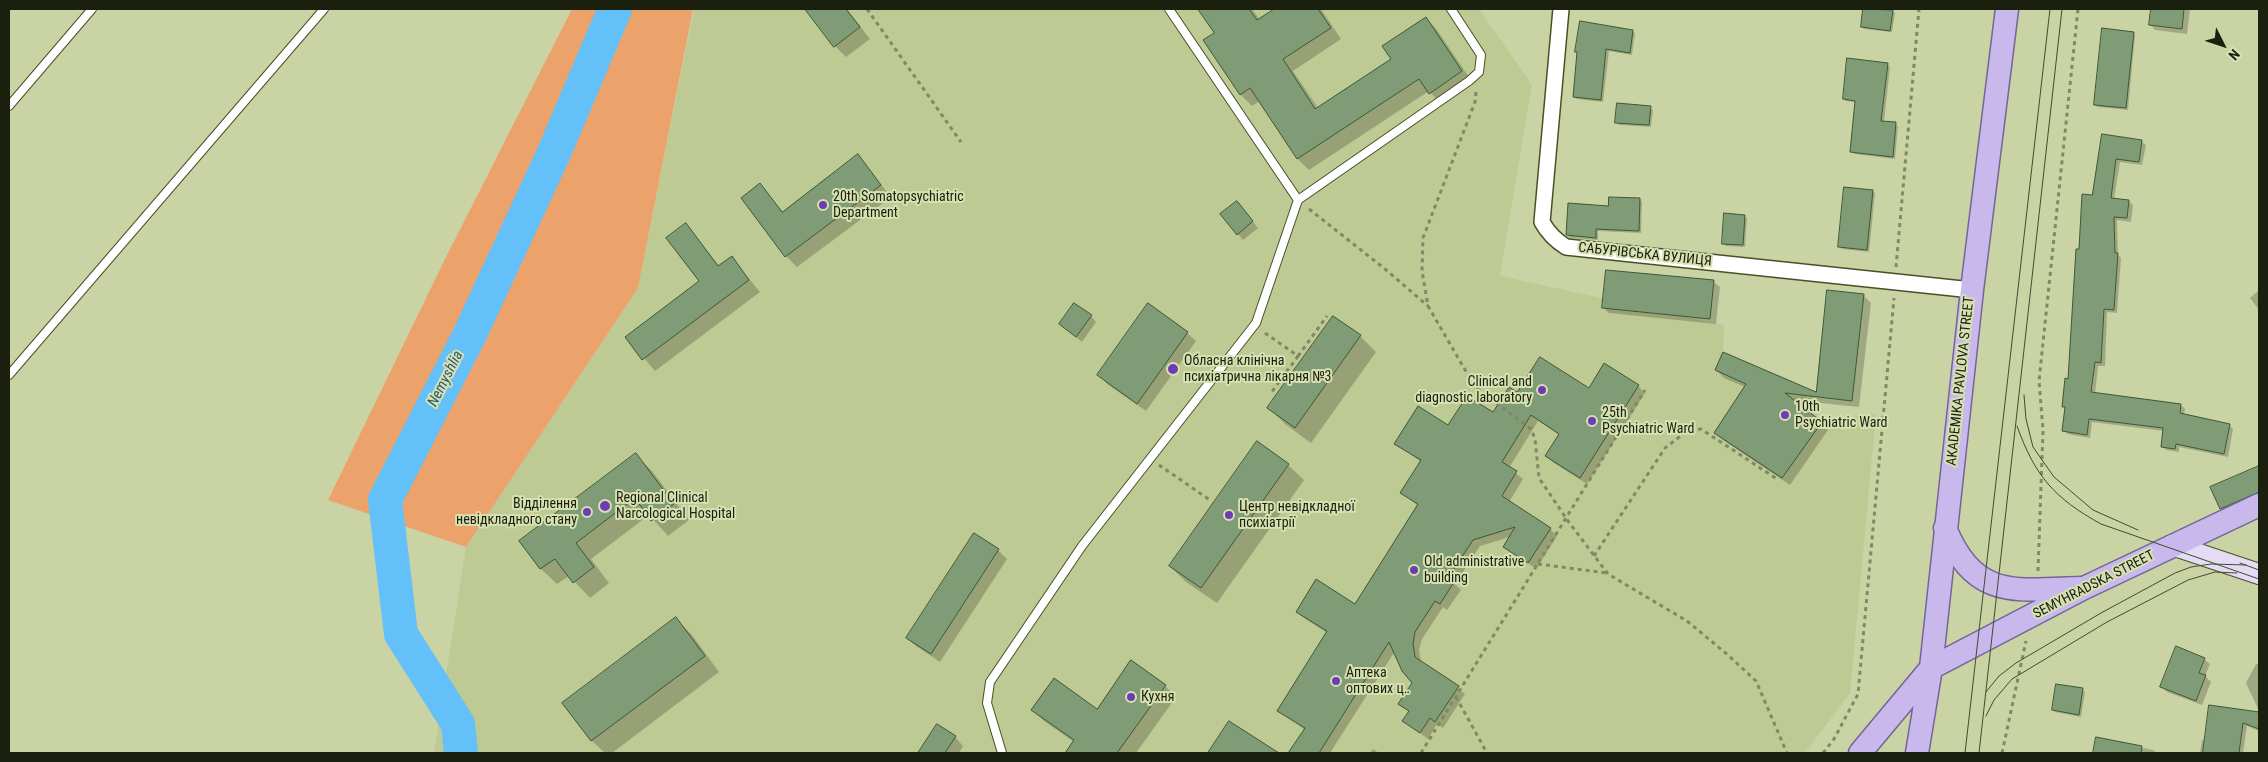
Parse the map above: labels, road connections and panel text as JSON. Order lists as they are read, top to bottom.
{
  "streets": {
    "main road": ["AKADEMIKA PAVLOVA STREET", "SEMYHRADSKA STREET"],
    "street": ["САБУРІВСЬКА ВУЛИЦЯ"]
  },
  "crossings": [
    ["САБУРІВСЬКА ВУЛИЦЯ", "AKADEMIKA PAVLOVA STREET"],
    ["AKADEMIKA PAVLOVA STREET", "SEMYHRADSKA STREET"]
  ],
  "water": ["Nemyshlia"],
  "places": [
    "20th Somatopsychiatric Department",
    "Обласна клінічна психіатрична лікарня №3",
    "Clinical and diagnostic laboratory",
    "10th Psychiatric Ward",
    "25th Psychiatric Ward",
    "Regional Clinical Narcological Hospital",
    "Відділення невідкладного стану",
    "Центр невідкладної психіатрії",
    "Old administrative building",
    "Аптека оптових ц‥",
    "Кухня"
  ],
  "north": "bottom right"
}
